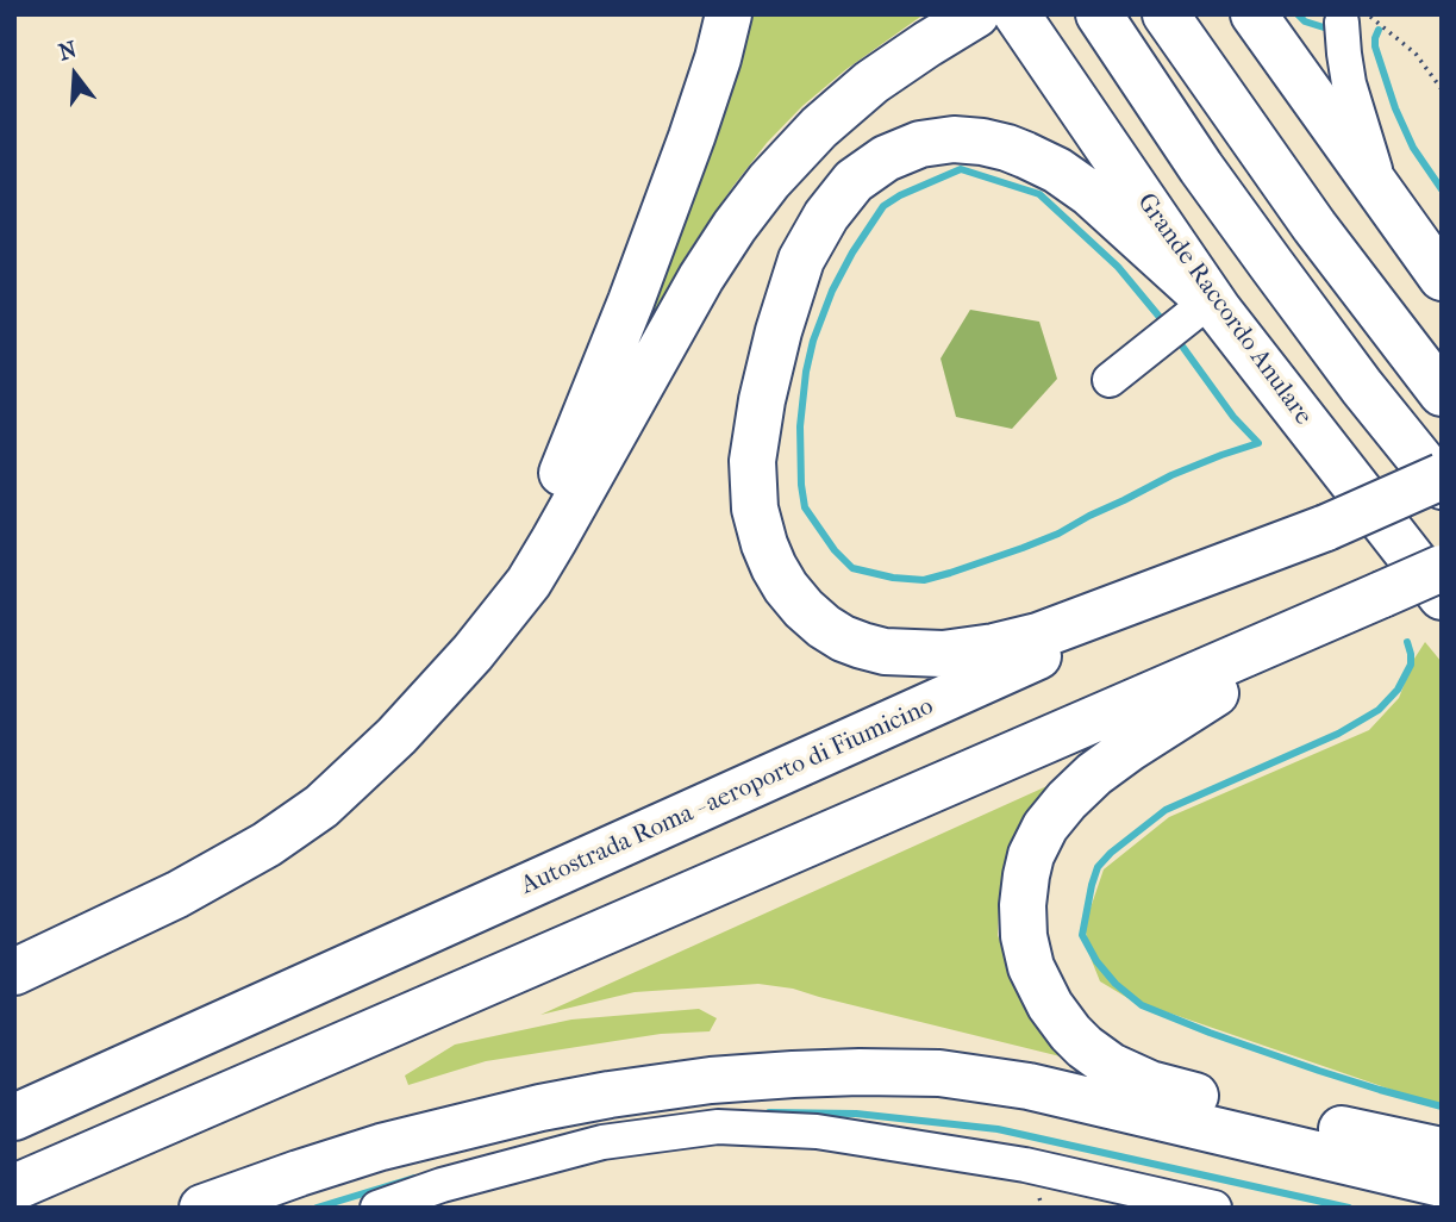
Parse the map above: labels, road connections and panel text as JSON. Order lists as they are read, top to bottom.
{
  "streets": {
    "highway": ["Grande Raccordo Anulare", "Autostrada Roma - aeroporto di Fiumicino"]
  },
  "north": "top"
}
